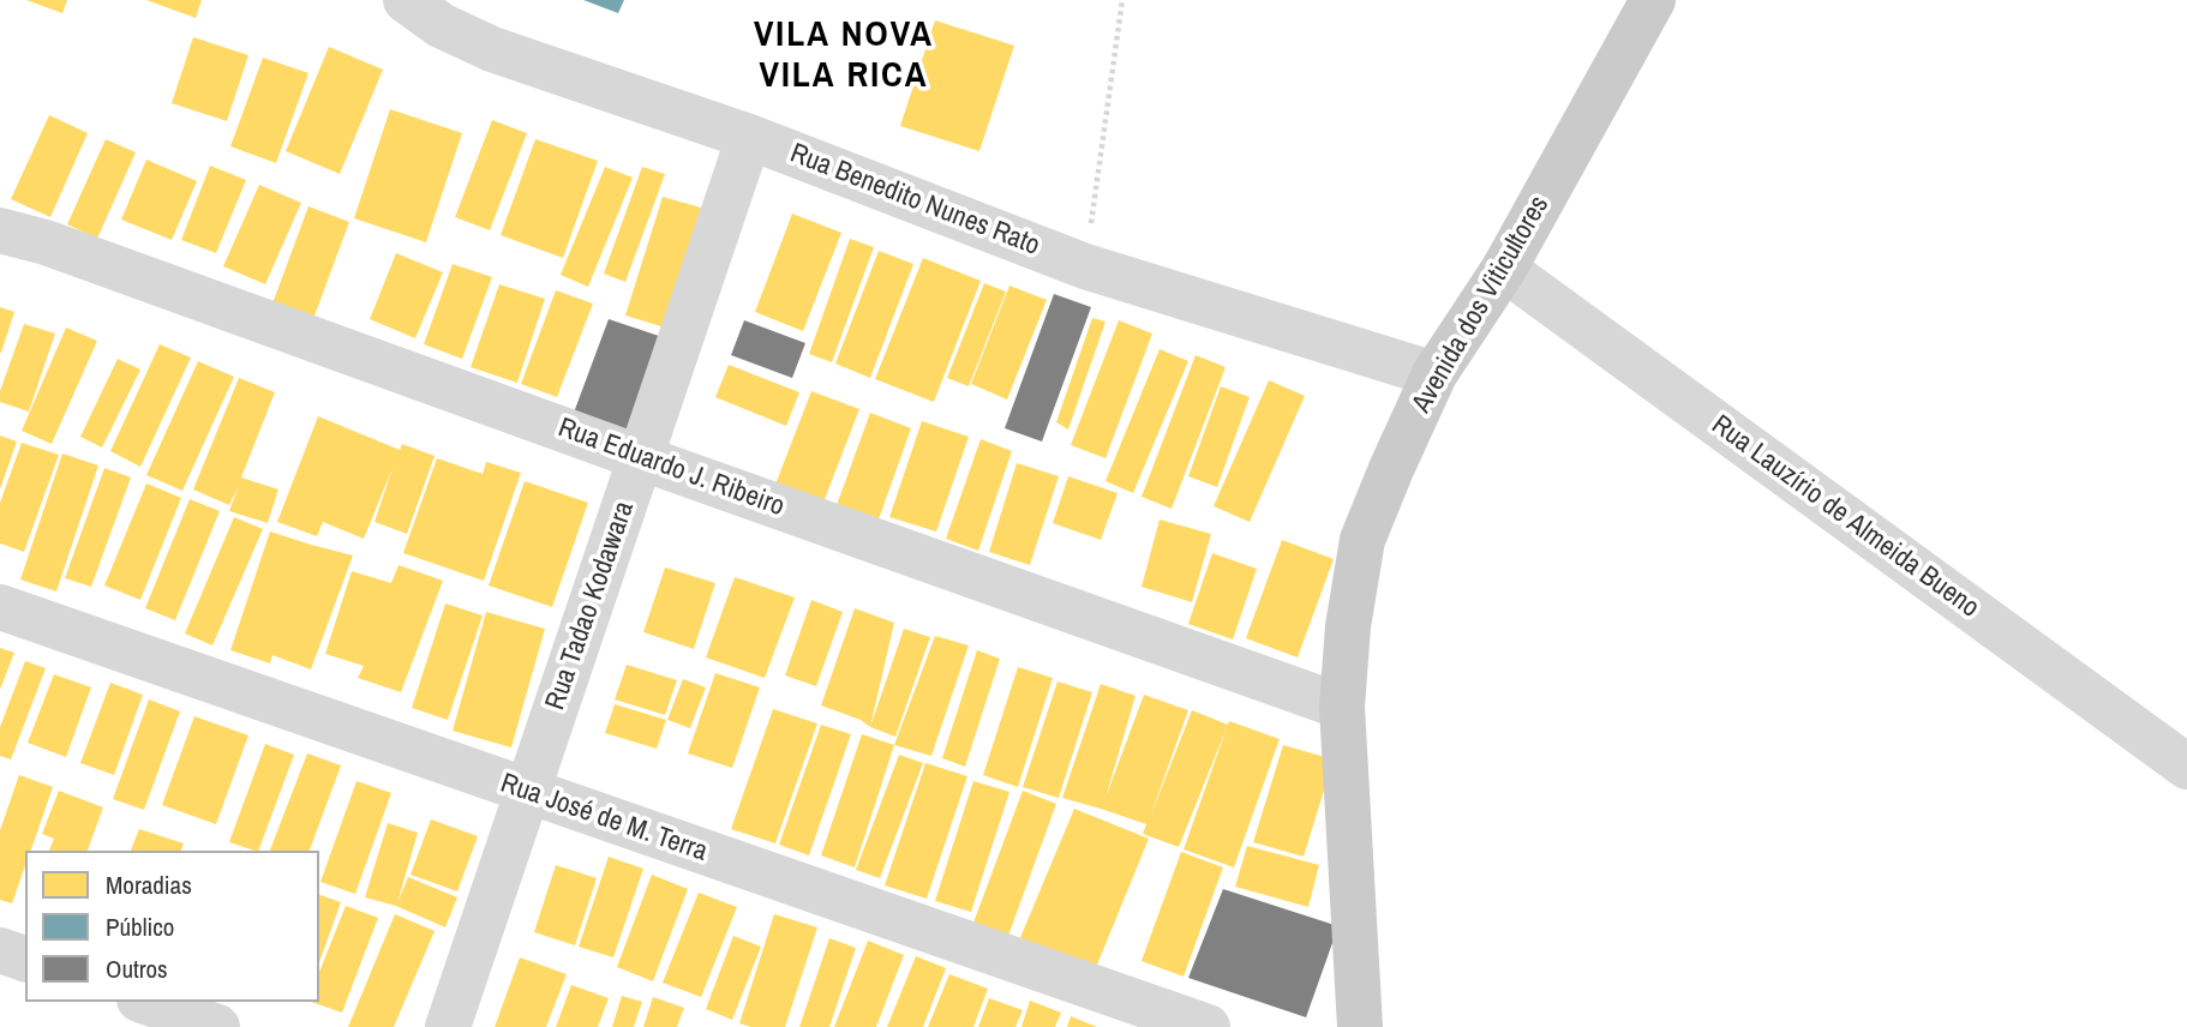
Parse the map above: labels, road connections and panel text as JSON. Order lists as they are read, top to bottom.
{
  "streets": {
    "main road": ["Avenida dos Viticultores"],
    "street": [
      "Rua Benedito Nunes Rato",
      "Rua Eduardo J. Ribeiro",
      "Rua Lauzírio de Almeida Bueno",
      "Rua Tadao Kodawara",
      "Rua José de M. Terra"
    ]
  },
  "crossings": [
    ["Rua Benedito Nunes Rato", "Avenida dos Viticultores"],
    ["Rua Benedito Nunes Rato", "Rua Tadao Kodawara"],
    ["Avenida dos Viticultores", "Rua Eduardo J. Ribeiro"],
    ["Avenida dos Viticultores", "Rua Lauzírio de Almeida Bueno"],
    ["Rua Eduardo J. Ribeiro", "Rua Tadao Kodawara"],
    ["Rua Tadao Kodawara", "Rua José de M. Terra"]
  ],
  "districts": ["VILA NOVA VILA RICA"],
  "legend": ["Moradias", "Público", "Outros"]
}
